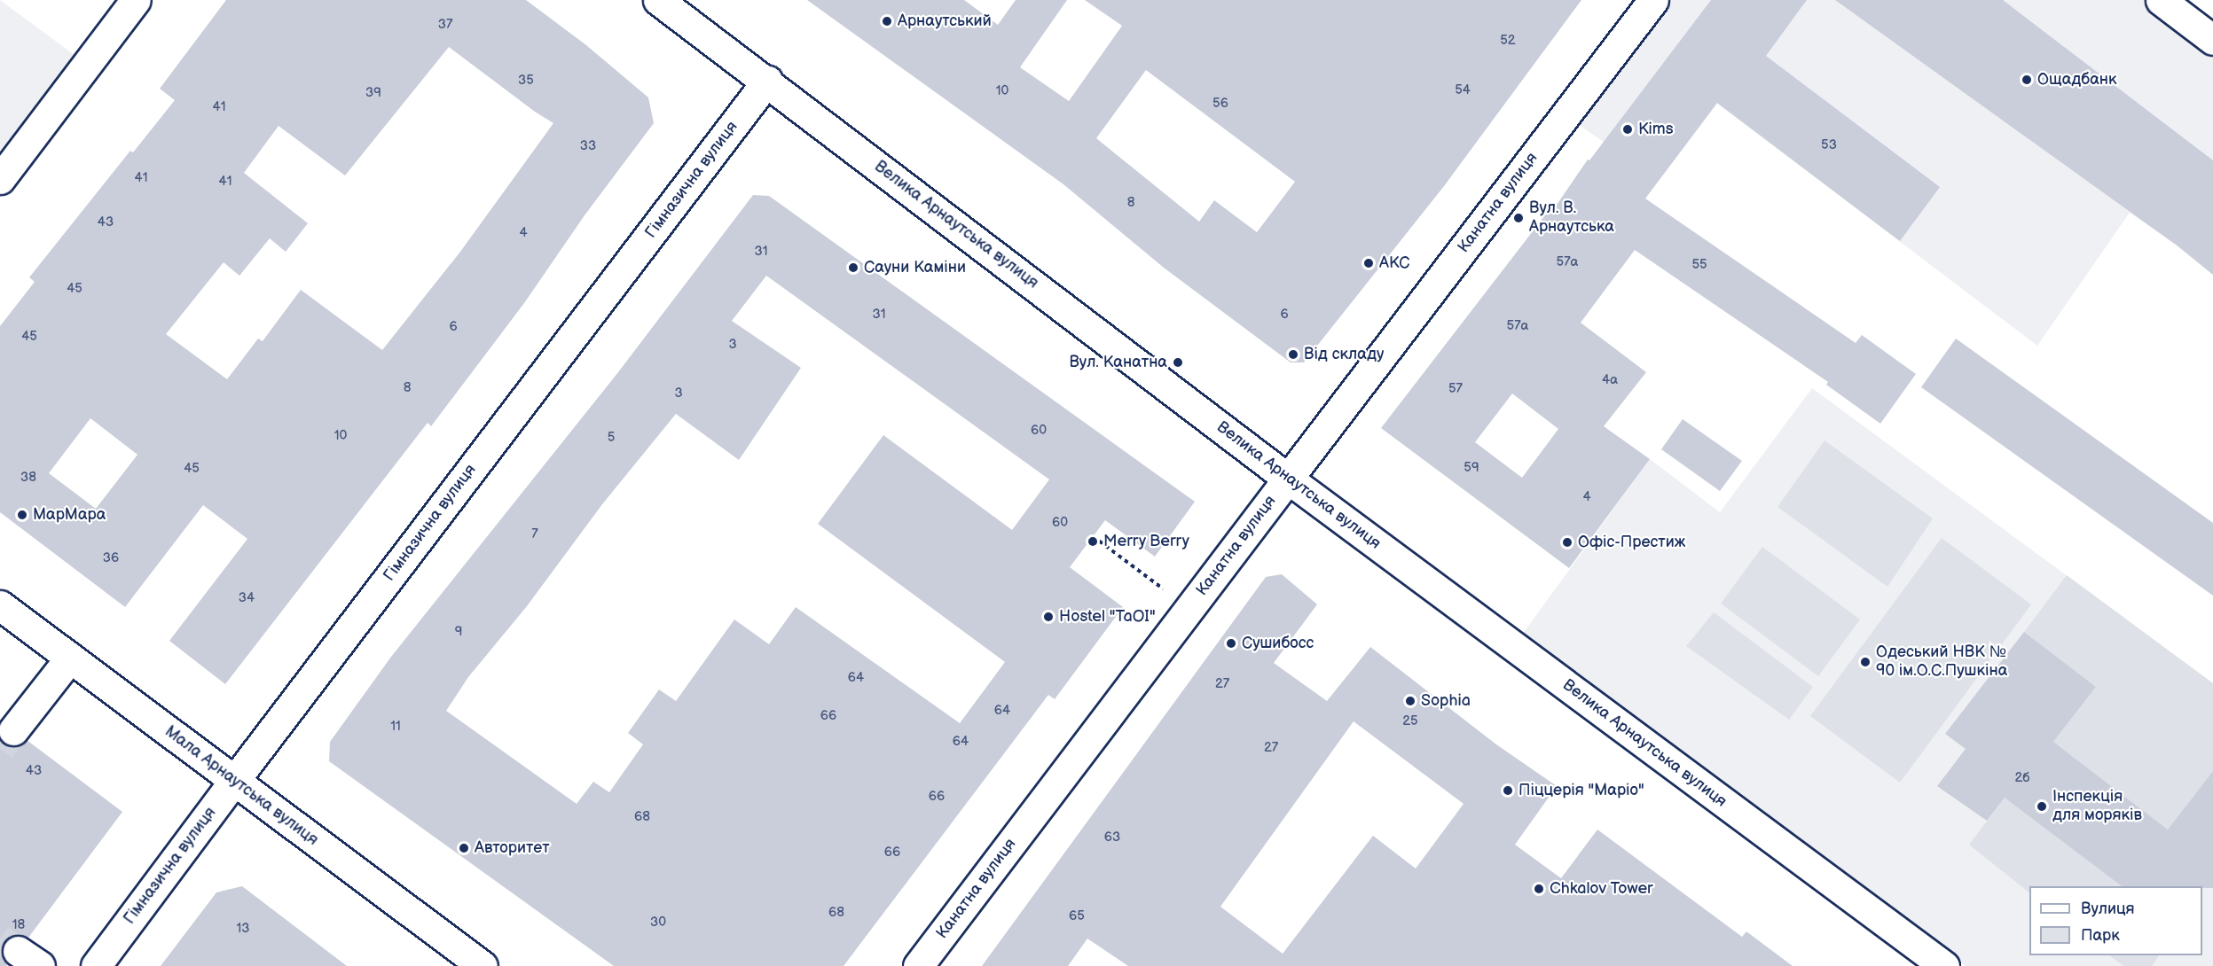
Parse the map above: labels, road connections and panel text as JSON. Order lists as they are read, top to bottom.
{
  "streets": {
    "main road": [
      "Гімназична вулиця",
      "Канатна вулиця",
      "Велика Арнаутська вулиця",
      "Мала Арнаутська вулиця"
    ]
  },
  "crossings": [
    ["Гімназична вулиця", "Велика Арнаутська вулиця"],
    ["Гімназична вулиця", "Мала Арнаутська вулиця"],
    ["Канатна вулиця", "Велика Арнаутська вулиця"]
  ],
  "places": [
    "Арнаутський",
    "Ощадбанк",
    "Kims",
    "Вул. В. Арнаутська",
    "АКС",
    "Сауни Каміни",
    "Від складу",
    "Вул. Канатна",
    "МарМара",
    "Merry Berry",
    "Офіс-Престиж",
    "Hostel \"TaOI\"",
    "Сушибосс",
    "Одеський НВК № 90 ім.О.С.Пушкіна",
    "Sophia",
    "Піццерія \"Маріо\"",
    "Інспекція для моряків",
    "Авторитет",
    "Chkalov Tower"
  ],
  "house_numbers": [
    "37",
    "52",
    "35",
    "54",
    "10",
    "39",
    "56",
    "41",
    "53",
    "33",
    "41",
    "41",
    "8",
    "43",
    "4",
    "31",
    "57а",
    "55",
    "45",
    "31",
    "6",
    "57а",
    "6",
    "45",
    "3",
    "4а",
    "8",
    "57",
    "3",
    "60",
    "10",
    "5",
    "59",
    "45",
    "38",
    "4",
    "60",
    "7",
    "36",
    "34",
    "9",
    "64",
    "27",
    "64",
    "66",
    "25",
    "11",
    "64",
    "27",
    "43",
    "2б",
    "66",
    "68",
    "63",
    "66",
    "68",
    "65",
    "30",
    "18",
    "13"
  ],
  "legend": ["Вулиця", "Парк"]
}
